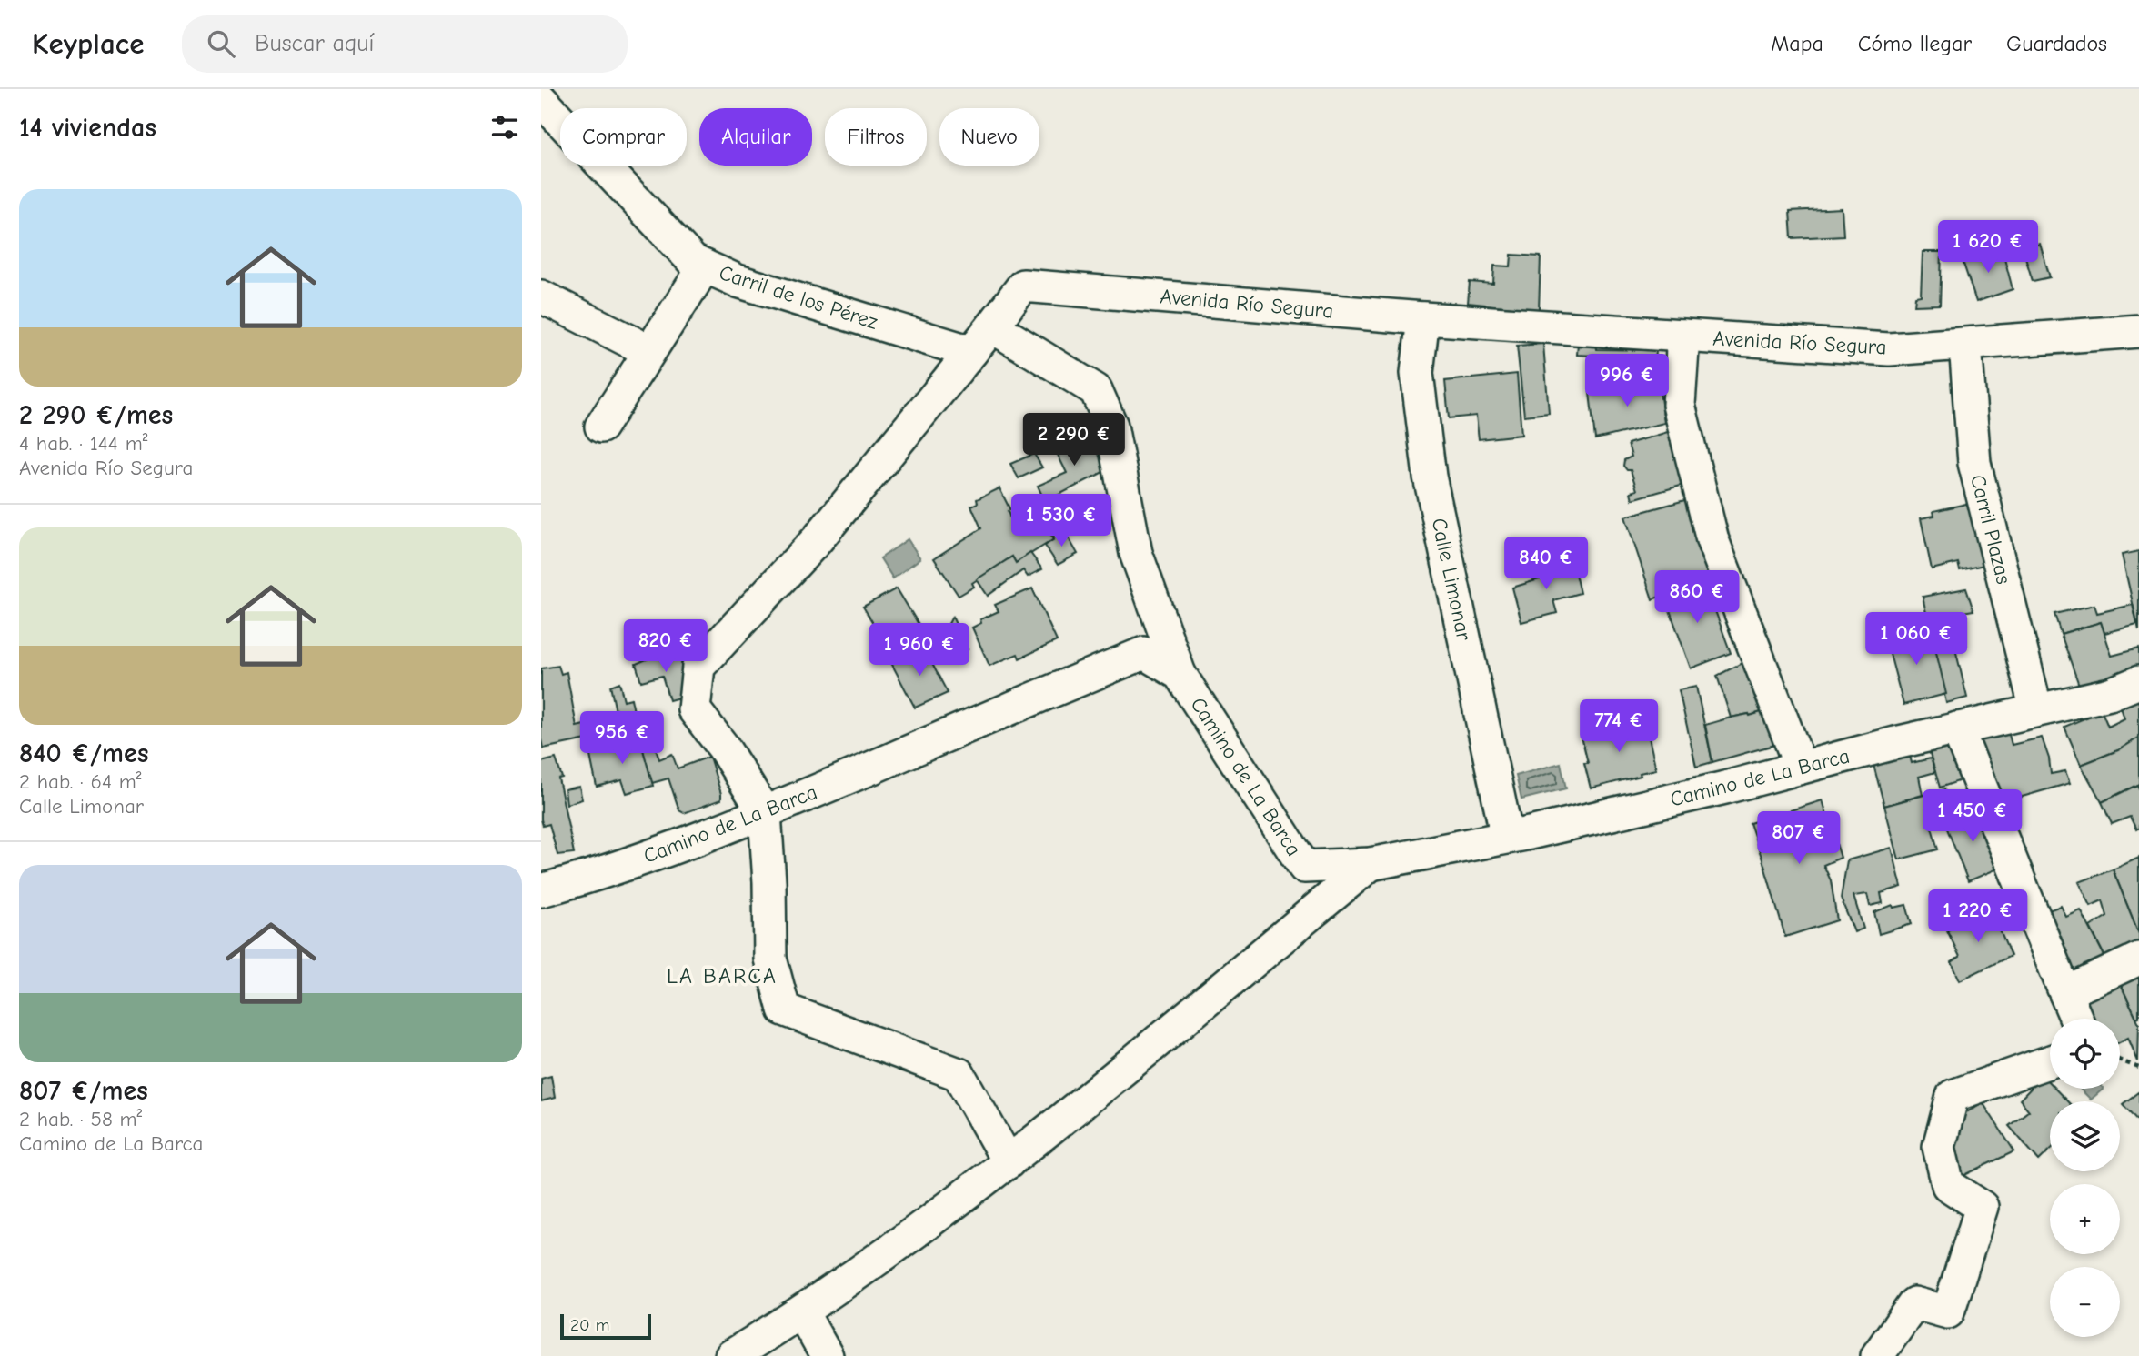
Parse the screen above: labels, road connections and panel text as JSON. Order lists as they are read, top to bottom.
{
  "streets": {
    "street": [
      "Carril de los Pérez",
      "Avenida Río Segura",
      "Carril Plazas",
      "Calle Limonar",
      "Camino de La Barca"
    ]
  },
  "crossings": [
    ["Carril de los Pérez", "Avenida Río Segura"],
    ["Avenida Río Segura", "Carril Plazas"],
    ["Avenida Río Segura", "Calle Limonar"],
    ["Avenida Río Segura", "Camino de La Barca"],
    ["Carril Plazas", "Camino de La Barca"],
    ["Calle Limonar", "Camino de La Barca"]
  ],
  "districts": ["LA BARCA"],
  "scale_bar": "20 m",
  "page": {
    "header": "Keyplace",
    "search": "Buscar aquí",
    "nav": ["Mapa", "Cómo llegar", "Guardados"],
    "heading": "14 viviendas",
    "chip": [
      "Comprar",
      "Alquilar",
      "Filtros",
      "Nuevo"
    ],
    "list": [
      {
        "name": "2 290 €/mes",
        "note": "4 hab. · 144 m² · Avenida Río Segura"
      },
      {
        "name": "840 €/mes",
        "note": "2 hab. · 64 m² · Calle Limonar"
      },
      {
        "name": "807 €/mes",
        "note": "2 hab. · 58 m² · Camino de La Barca"
      }
    ],
    "price": [
      "1 620 €",
      "996 €",
      "2 290 €",
      "1 530 €",
      "840 €",
      "860 €",
      "1 060 €",
      "820 €",
      "1 960 €",
      "774 €",
      "956 €",
      "1 450 €",
      "807 €",
      "1 220 €"
    ],
    "map_buttons": ["+", "−"],
    "scale": "20 m"
  }
}
